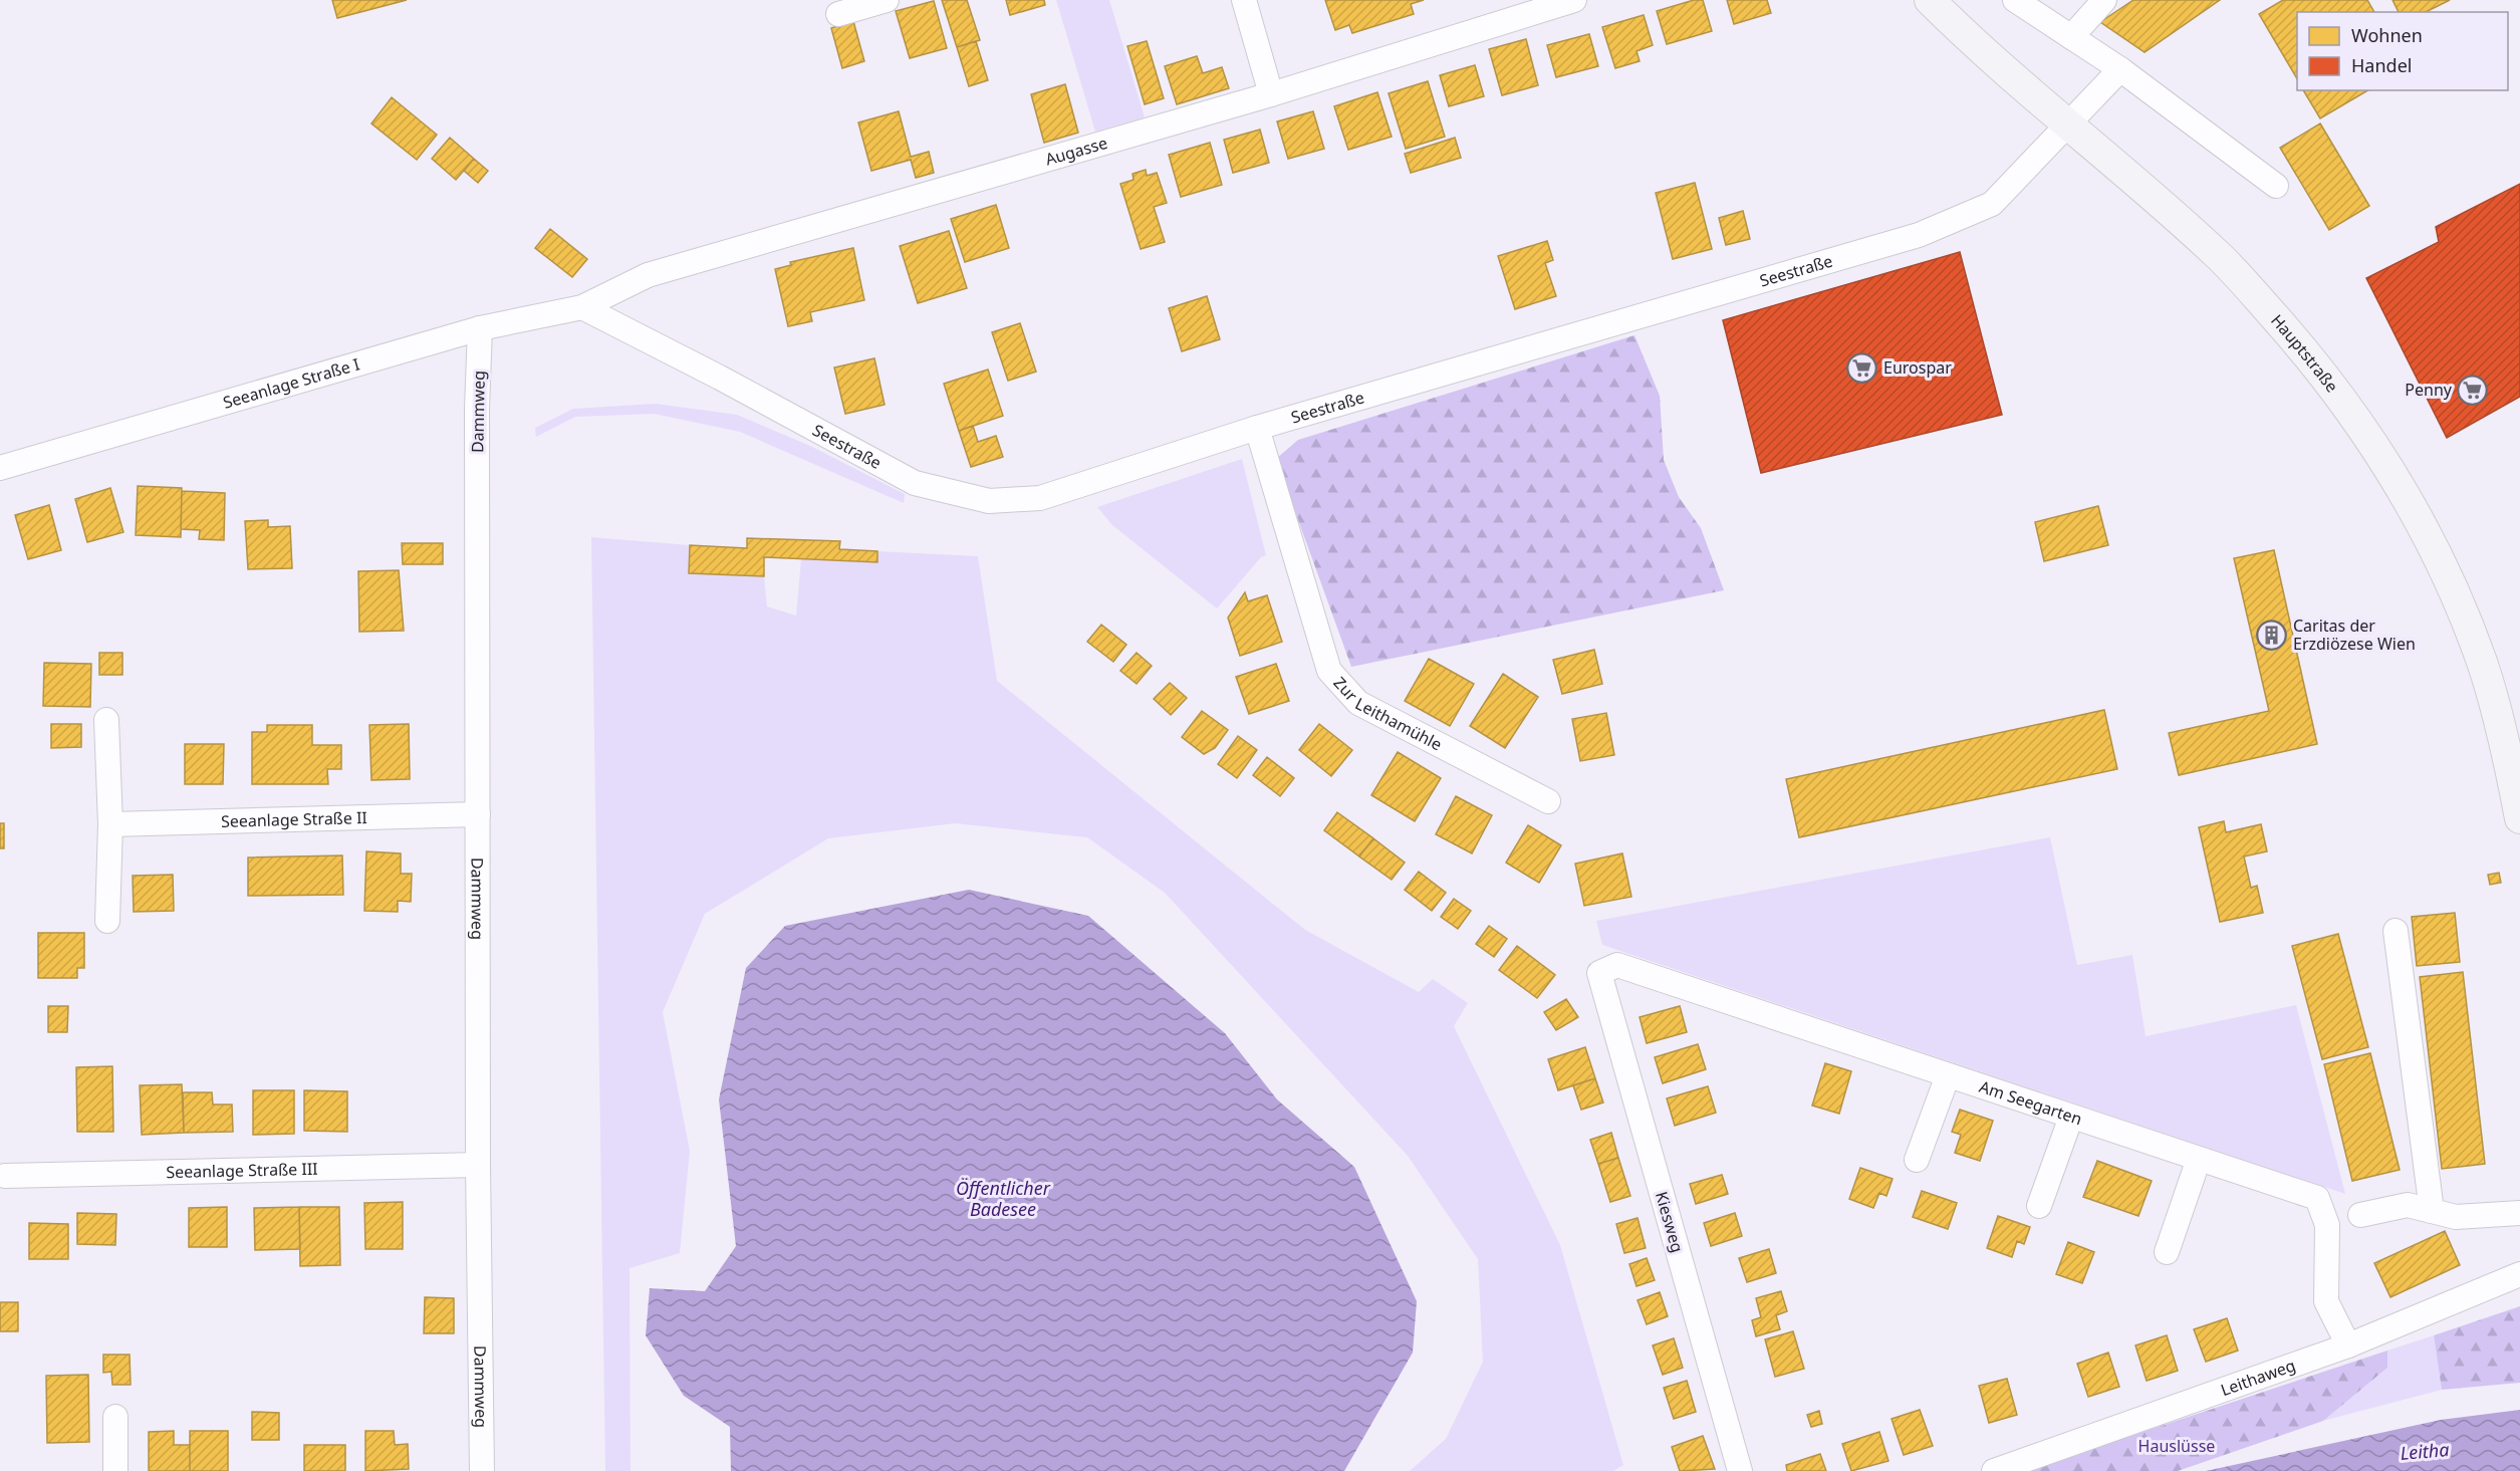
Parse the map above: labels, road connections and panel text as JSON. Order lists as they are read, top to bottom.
{
  "streets": {
    "main road": ["Hauptstraße"],
    "street": [
      "Augasse",
      "Seestraße",
      "Seeanlage Straße I",
      "Dammweg",
      "Zur Leithamühle",
      "Seeanlage Straße II",
      "Am Seegarten",
      "Seeanlage Straße III",
      "Kiesweg",
      "Leithaweg"
    ]
  },
  "crossings": [
    ["Augasse", "Seestraße"],
    ["Augasse", "Seeanlage Straße I"],
    ["Seestraße", "Hauptstraße"],
    ["Seestraße", "Seeanlage Straße I"],
    ["Seestraße", "Zur Leithamühle"],
    ["Seeanlage Straße I", "Dammweg"],
    ["Dammweg", "Seeanlage Straße II"],
    ["Dammweg", "Seeanlage Straße III"],
    ["Am Seegarten", "Kiesweg"],
    ["Am Seegarten", "Leithaweg"]
  ],
  "water": ["Öffentlicher Badesee", "Leitha"],
  "parks": ["Hauslüsse"],
  "places": {
    "supermarket": ["Eurospar", "Penny"],
    "building": ["Caritas der Erzdiözese Wien"]
  },
  "legend": ["Wohnen", "Handel"]
}
